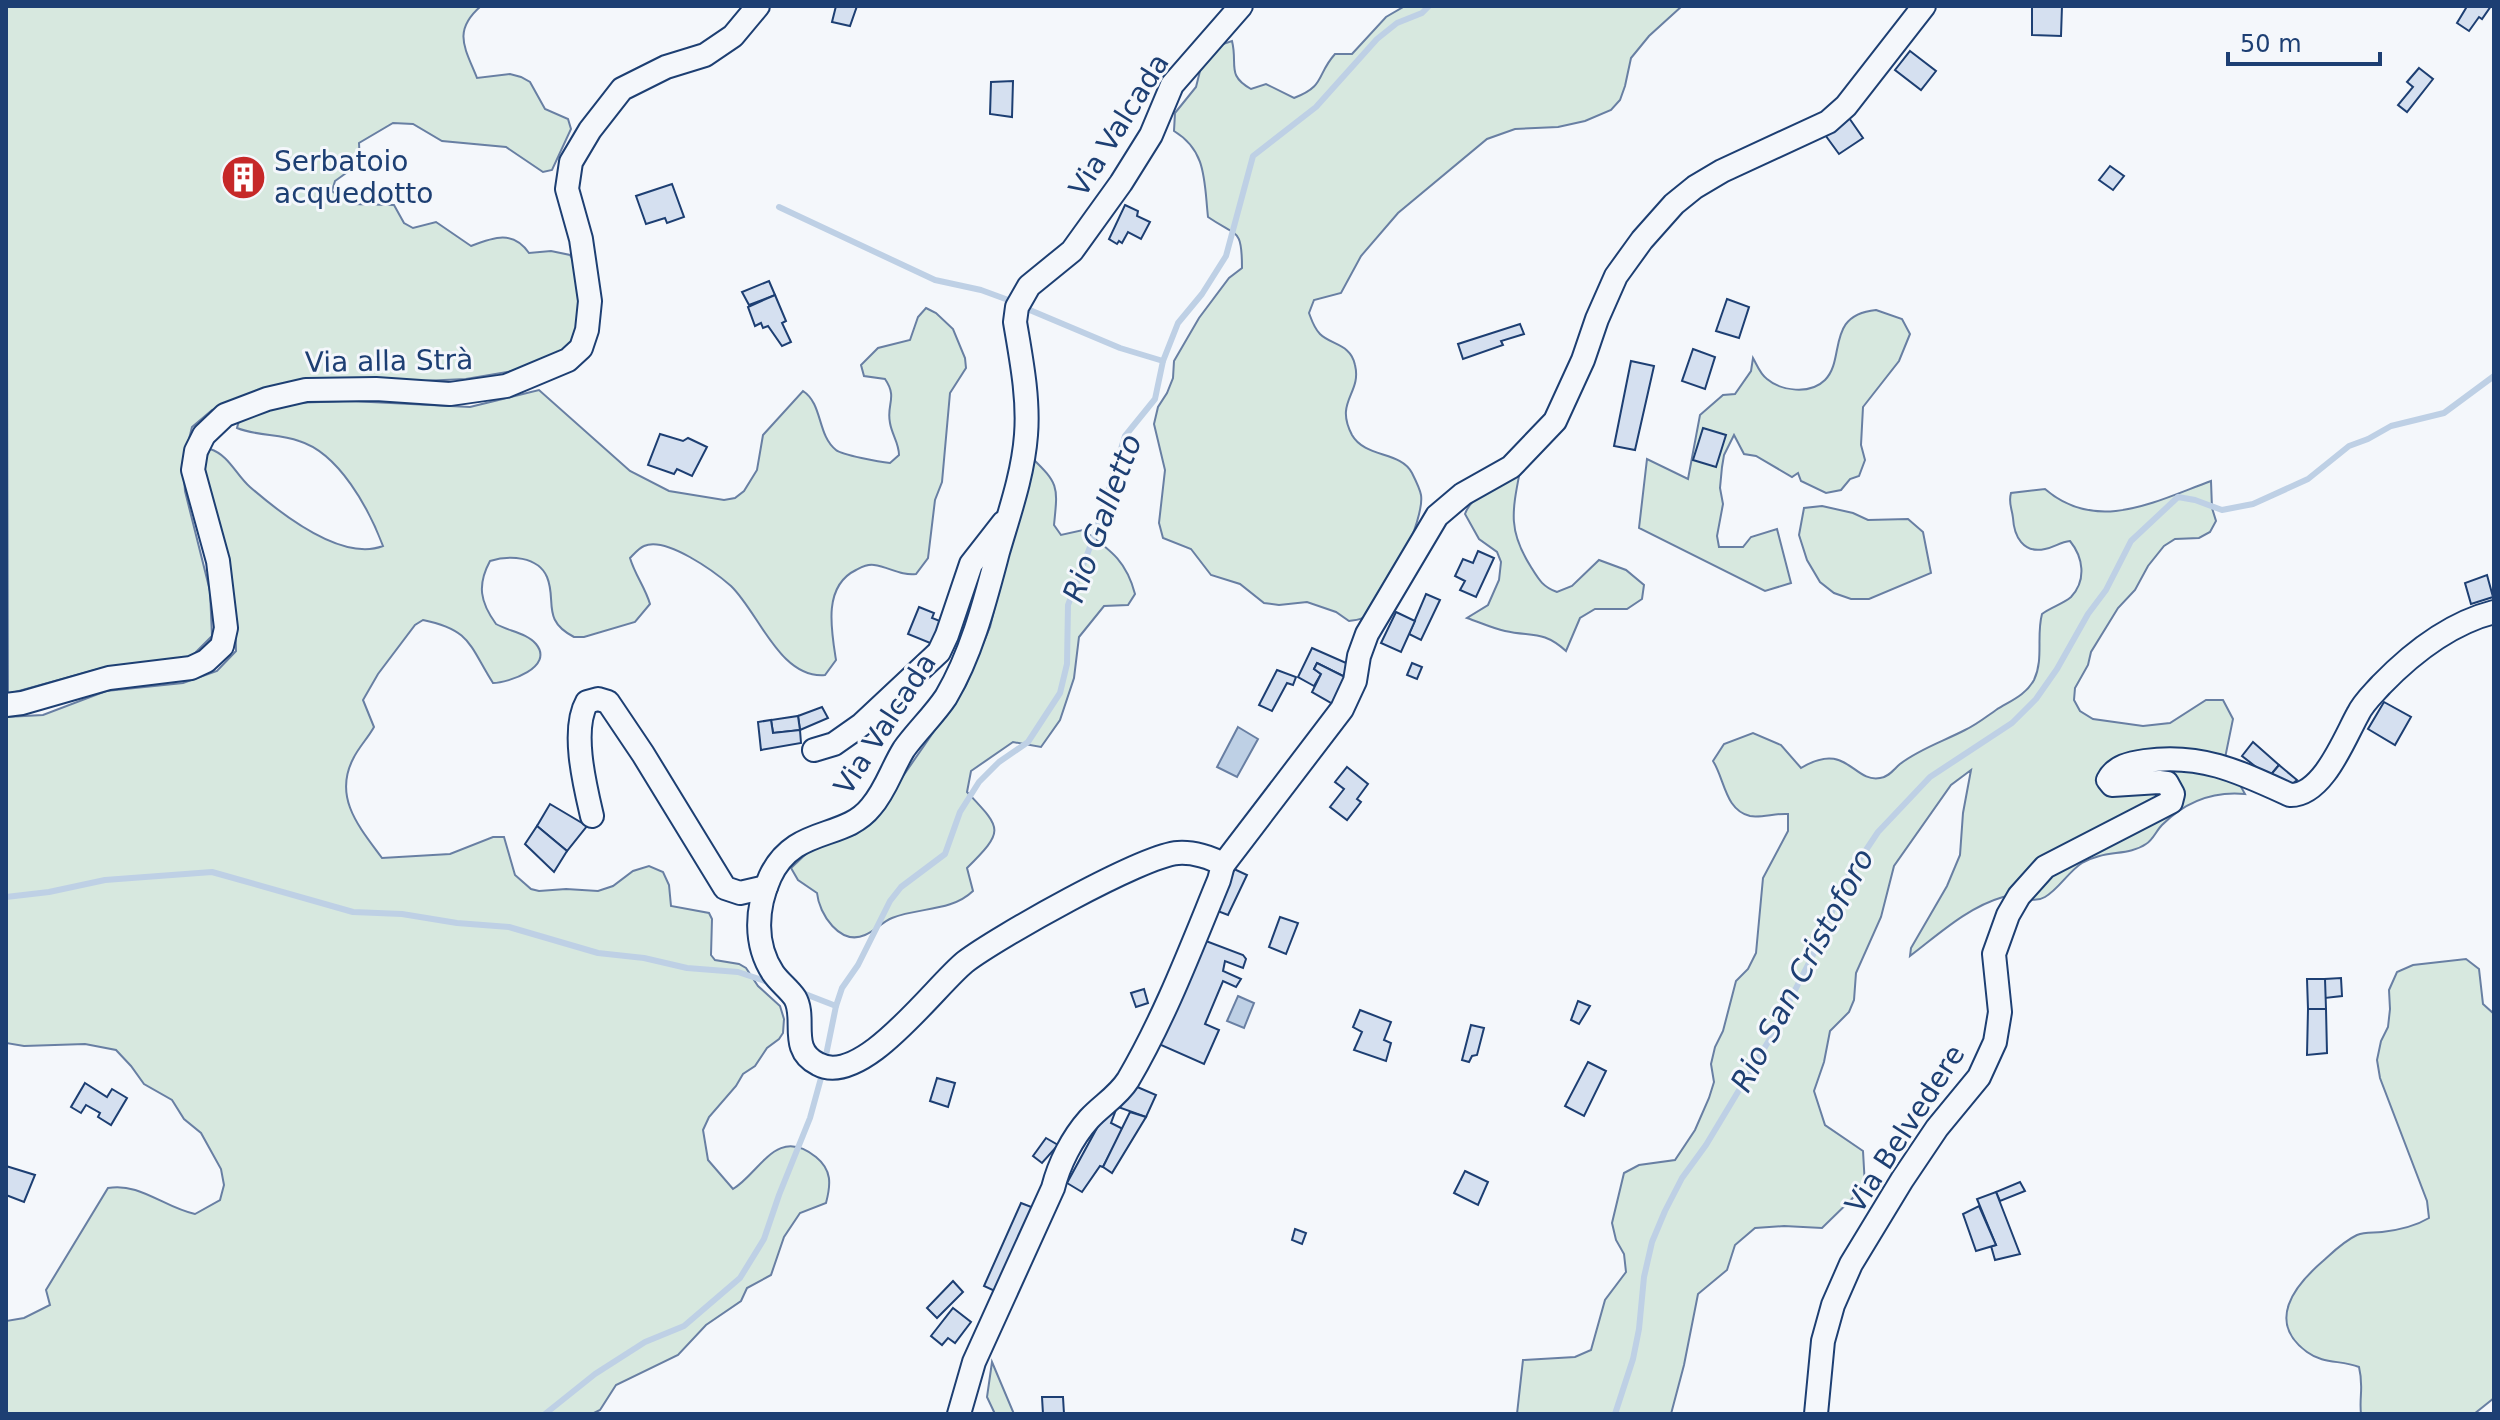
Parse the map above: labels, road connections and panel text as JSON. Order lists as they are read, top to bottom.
{
  "streets": {
    "street": ["Via Valcada", "Via alla Strà", "Via Belvedere"]
  },
  "water": ["Rio Galletto", "Rio San Cristoforo"],
  "places": {
    "building": ["Serbatoio acquedotto"]
  },
  "scale_bar": "50 m"
}
